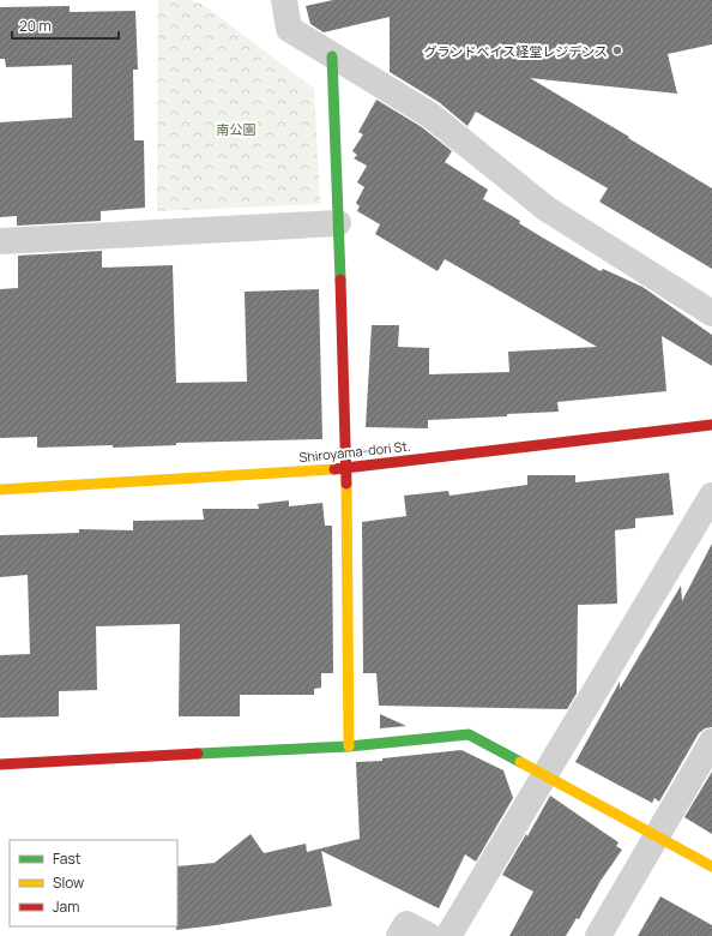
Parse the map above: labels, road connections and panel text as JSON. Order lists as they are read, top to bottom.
{
  "streets": {
    "street": ["Shiroyama-dori St."]
  },
  "parks": ["南公園"],
  "places": ["グランドベイス経堂レジデンス"],
  "legend": ["Fast", "Slow", "Jam"],
  "scale_bar": "20 m"
}
